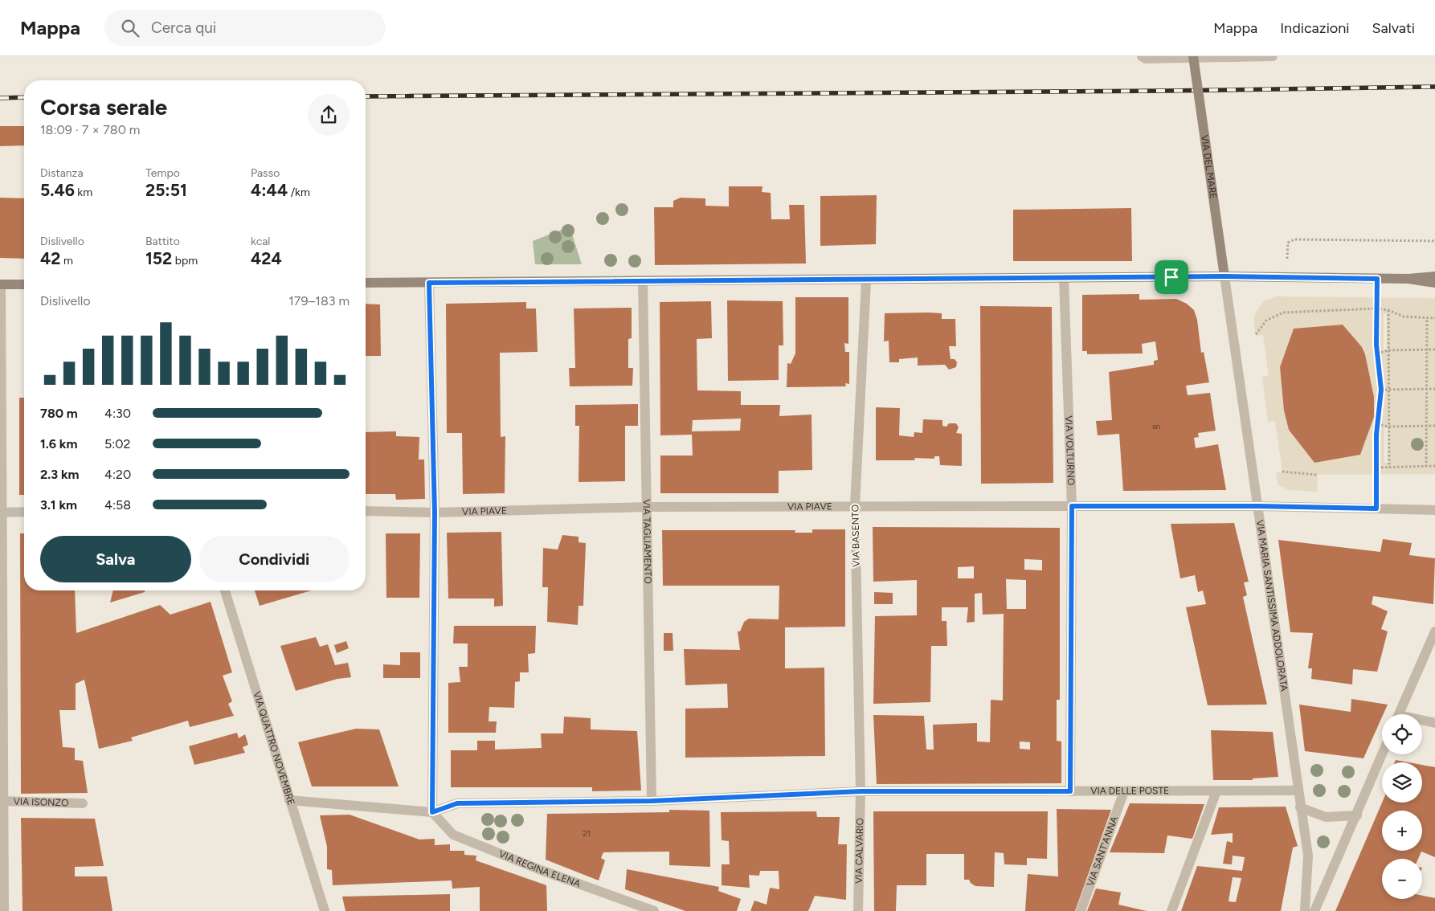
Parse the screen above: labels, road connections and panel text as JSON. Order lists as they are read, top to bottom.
{
  "streets": {
    "main road": ["VIA DEL MARE"],
    "street": [
      "VIA VOLTURNO",
      "VIA PIAVE",
      "VIA BASENTO",
      "VIA TAGLIAMENTO",
      "VIA MARIA SANTISSIMA ADDOLORATA",
      "VIA QUATTRO NOVEMBRE",
      "VIA DELLE POSTE",
      "VIA ISONZO",
      "VIA CALVARIO",
      "VIA SANT'ANNA",
      "VIA REGINA ELENA"
    ]
  },
  "crossings": [
    ["VIA DEL MARE", "VIA MARIA SANTISSIMA ADDOLORATA"],
    ["VIA VOLTURNO", "VIA PIAVE"],
    ["VIA VOLTURNO", "VIA DELLE POSTE"],
    ["VIA PIAVE", "VIA BASENTO"],
    ["VIA PIAVE", "VIA TAGLIAMENTO"],
    ["VIA PIAVE", "VIA MARIA SANTISSIMA ADDOLORATA"],
    ["VIA BASENTO", "VIA DELLE POSTE"],
    ["VIA BASENTO", "VIA CALVARIO"],
    ["VIA TAGLIAMENTO", "VIA DELLE POSTE"],
    ["VIA MARIA SANTISSIMA ADDOLORATA", "VIA DELLE POSTE"],
    ["VIA DELLE POSTE", "VIA CALVARIO"],
    ["VIA DELLE POSTE", "VIA SANT'ANNA"],
    ["VIA DELLE POSTE", "VIA REGINA ELENA"]
  ],
  "house_numbers": ["sn", "21"],
  "page": {
    "header": "Mappa",
    "search": "Cerca qui",
    "nav": ["Mappa", "Indicazioni", "Salvati"],
    "heading": ["Corsa serale", "18:09 · 7 × 780 m"],
    "stats": [
      ["Distanza", "5.46 km"],
      ["Tempo", "25:51"],
      ["Passo", "4:44 /km"],
      ["Dislivello", "42 m"],
      ["Battito", "152 bpm"],
      ["kcal", "424"]
    ],
    "chart": ["Dislivello", "179–183 m"],
    "list": [
      {
        "name": "780 m",
        "note": "4:30"
      },
      {
        "name": "1.6 km",
        "note": "5:02"
      },
      {
        "name": "2.3 km",
        "note": "4:20"
      },
      {
        "name": "3.1 km",
        "note": "4:58"
      }
    ],
    "buttons": ["Salva", "Condividi"],
    "map_buttons": ["+", "−"]
  }
}
